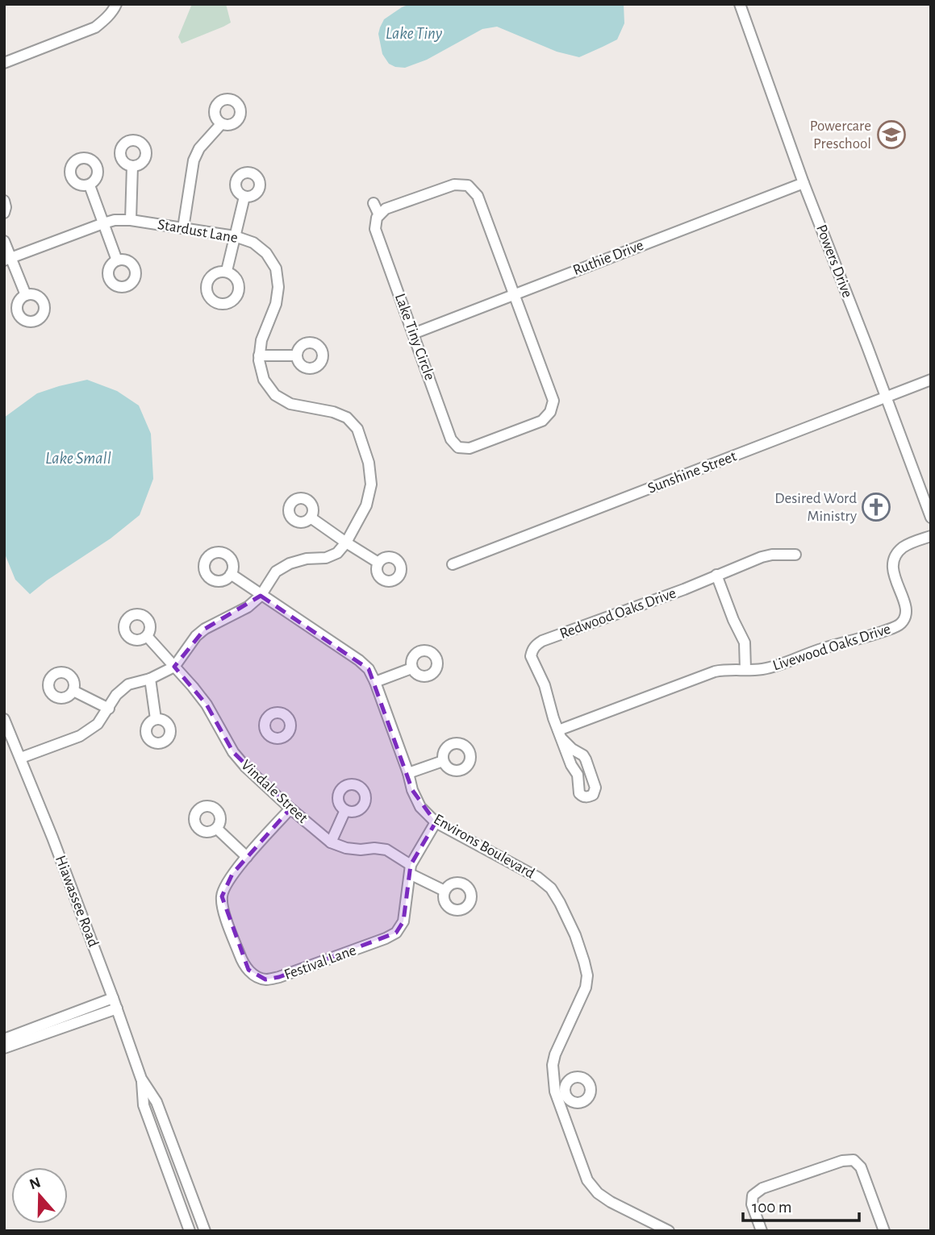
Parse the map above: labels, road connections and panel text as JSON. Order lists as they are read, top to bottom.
{
  "streets": {
    "street": [
      "Stardust Lane",
      "Ruthie Drive",
      "Powers Drive",
      "Lake Tiny Circle",
      "Sunshine Street",
      "Redwood Oaks Drive",
      "Livewood Oaks Drive",
      "Vindale Street",
      "Environs Boulevard",
      "Hiawassee Road",
      "Festival Lane"
    ]
  },
  "crossings": [
    ["Stardust Lane", "Vindale Street"],
    ["Stardust Lane", "Environs Boulevard"],
    ["Stardust Lane", "Hiawassee Road"],
    ["Ruthie Drive", "Powers Drive"],
    ["Ruthie Drive", "Lake Tiny Circle"],
    ["Powers Drive", "Sunshine Street"],
    ["Redwood Oaks Drive", "Livewood Oaks Drive"],
    ["Vindale Street", "Festival Lane"],
    ["Environs Boulevard", "Festival Lane"]
  ],
  "water": ["Lake Tiny", "Lake Small"],
  "places": {
    "school or university": ["Powercare Preschool"],
    "church": ["Desired Word Ministry"]
  },
  "scale_bar": "100 m",
  "north": "top"
}
